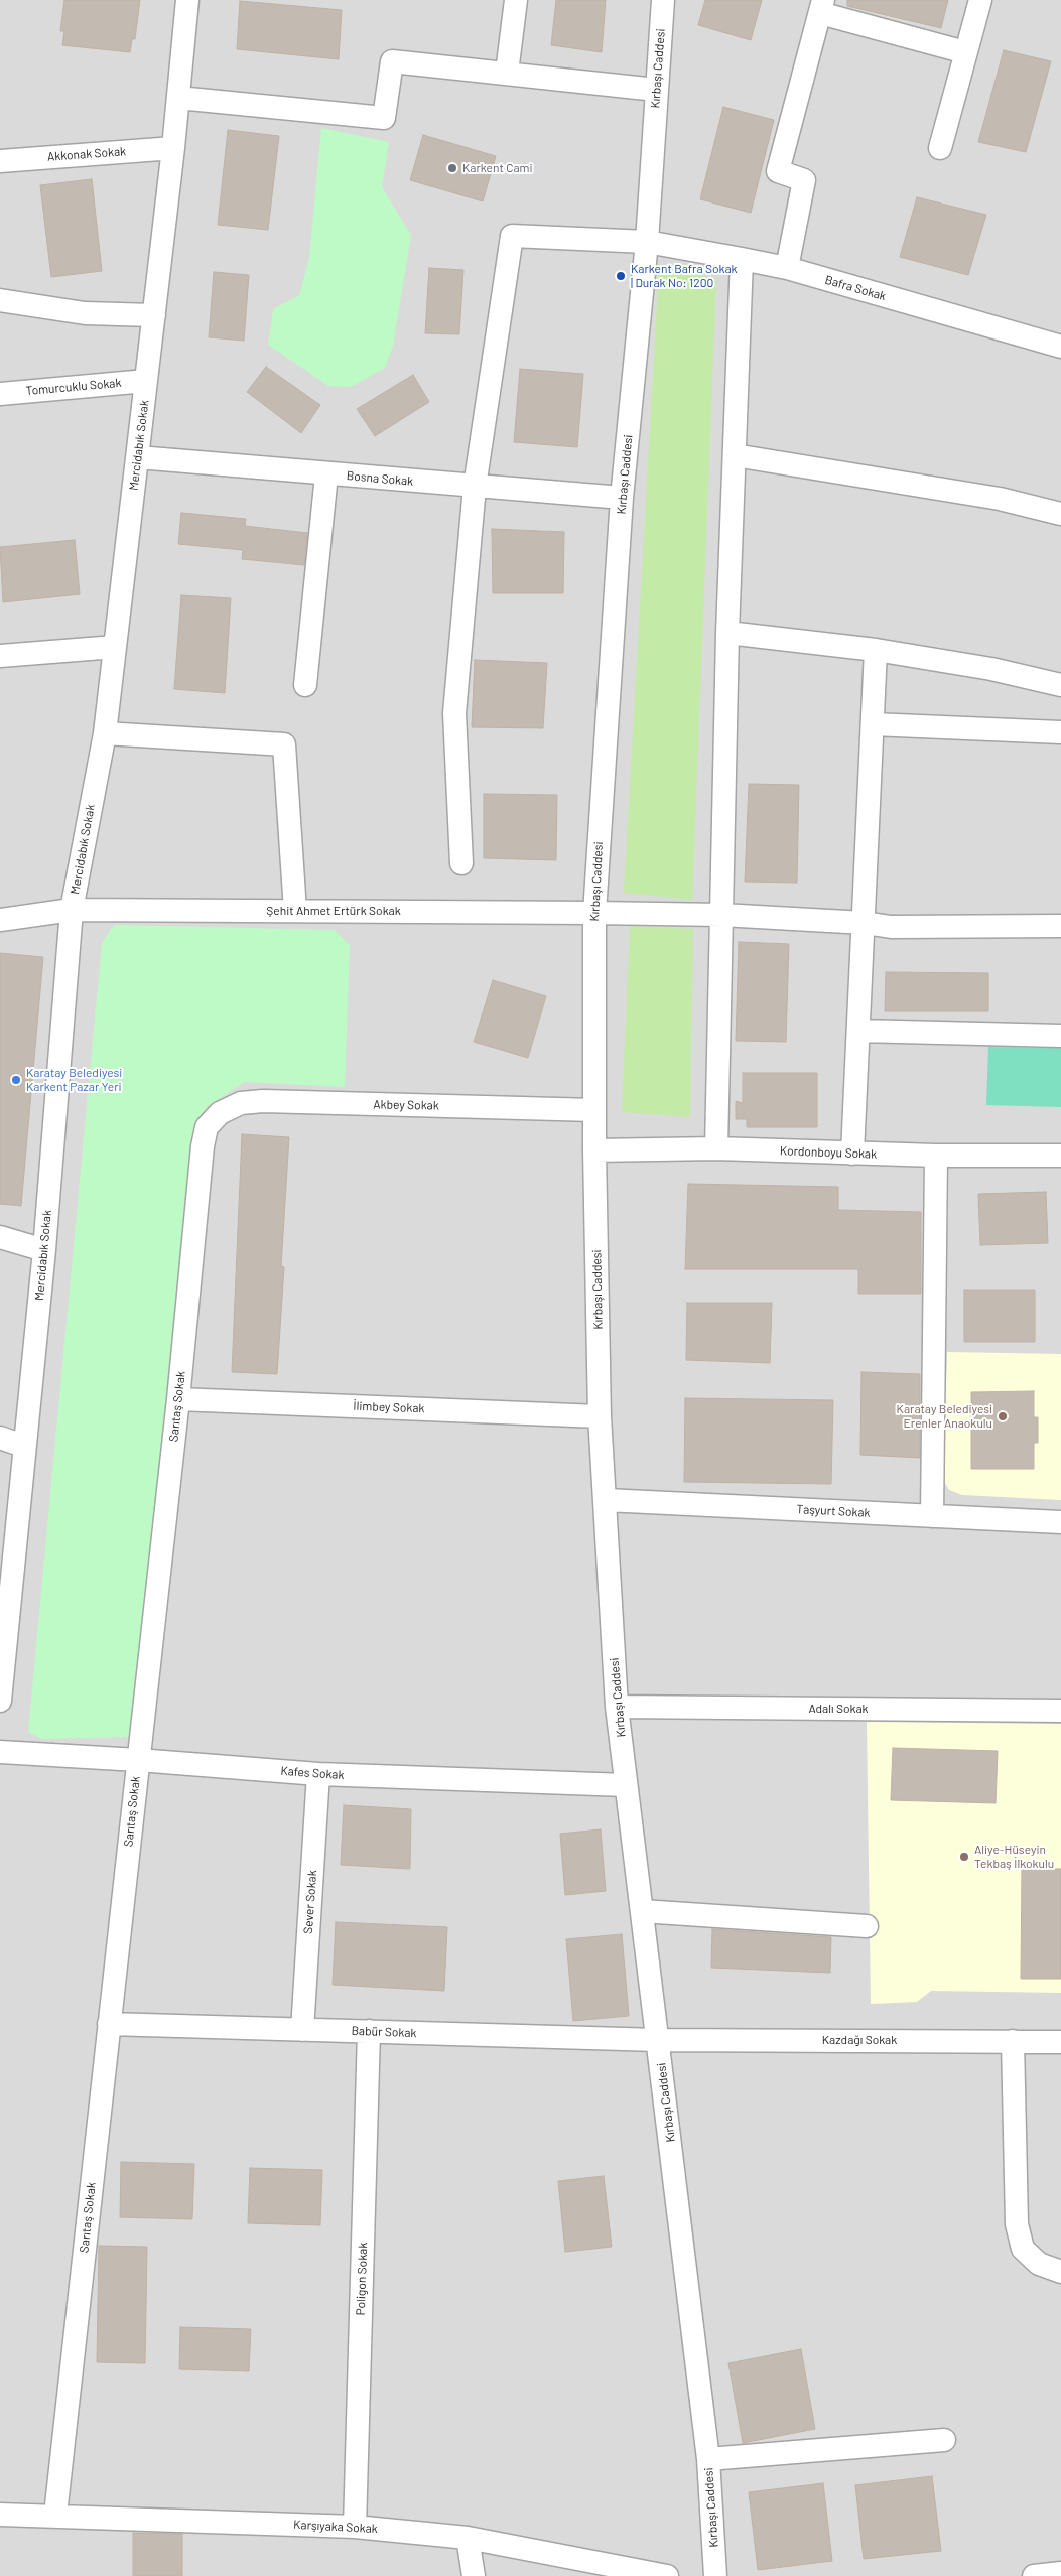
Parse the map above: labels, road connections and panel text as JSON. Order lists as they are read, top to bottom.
{
  "streets": {
    "street": [
      "Kırbaşı Caddesi",
      "Akkonak Sokak",
      "Bafra Sokak",
      "Tomurcuklu Sokak",
      "Mercidabık Sokak",
      "Bosna Sokak",
      "Şehit Ahmet Ertürk Sokak",
      "Akbey Sokak",
      "Kordonboyu Sokak",
      "Sarıtaş Sokak",
      "İlimbey Sokak",
      "Taşyurt Sokak",
      "Adalı Sokak",
      "Kafes Sokak",
      "Sever Sokak",
      "Babür Sokak",
      "Kazdağı Sokak",
      "Poligon Sokak",
      "Karşıyaka Sokak"
    ]
  },
  "crossings": [
    ["Kırbaşı Caddesi", "Bafra Sokak"],
    ["Kırbaşı Caddesi", "Bosna Sokak"],
    ["Kırbaşı Caddesi", "Şehit Ahmet Ertürk Sokak"],
    ["Kırbaşı Caddesi", "Akbey Sokak"],
    ["Kırbaşı Caddesi", "Kordonboyu Sokak"],
    ["Kırbaşı Caddesi", "İlimbey Sokak"],
    ["Kırbaşı Caddesi", "Taşyurt Sokak"],
    ["Kırbaşı Caddesi", "Adalı Sokak"],
    ["Kırbaşı Caddesi", "Kafes Sokak"],
    ["Kırbaşı Caddesi", "Babür Sokak"],
    ["Kırbaşı Caddesi", "Kazdağı Sokak"],
    ["Akkonak Sokak", "Mercidabık Sokak"],
    ["Bafra Sokak", "Bosna Sokak"],
    ["Tomurcuklu Sokak", "Mercidabık Sokak"],
    ["Mercidabık Sokak", "Bosna Sokak"],
    ["Mercidabık Sokak", "Şehit Ahmet Ertürk Sokak"],
    ["Akbey Sokak", "Sarıtaş Sokak"],
    ["Sarıtaş Sokak", "İlimbey Sokak"],
    ["Sarıtaş Sokak", "Kafes Sokak"],
    ["Sarıtaş Sokak", "Babür Sokak"],
    ["Sarıtaş Sokak", "Karşıyaka Sokak"],
    ["Kafes Sokak", "Sever Sokak"],
    ["Sever Sokak", "Babür Sokak"],
    ["Babür Sokak", "Kazdağı Sokak"],
    ["Babür Sokak", "Poligon Sokak"],
    ["Poligon Sokak", "Karşıyaka Sokak"]
  ],
  "places": [
    "Karkent Cami",
    "Karkent Bafra Sokak | Durak No: 1200",
    "Karatay Belediyesi Karkent Pazar Yeri",
    "Karatay Belediyesi Erenler Anaokulu",
    "Aliye-Hüseyin Tekbaş İlkokulu"
  ]
}
